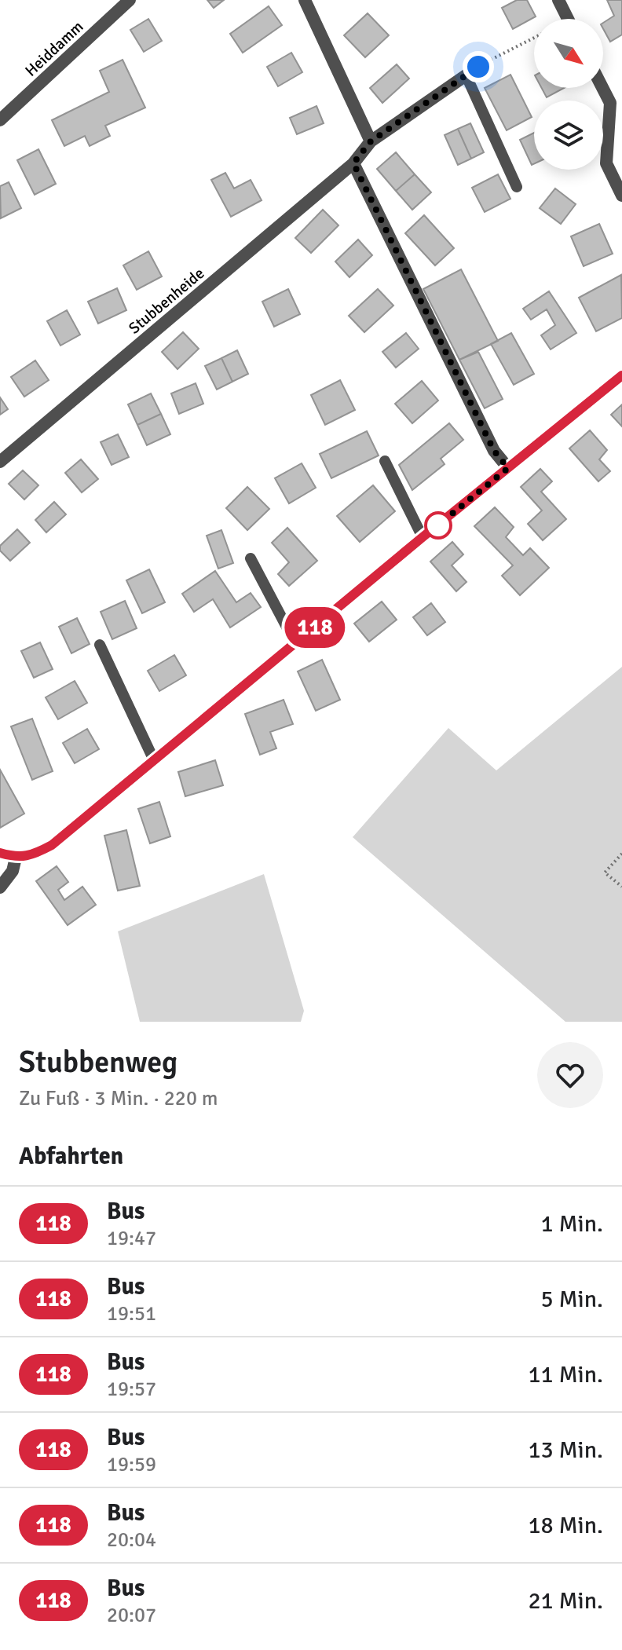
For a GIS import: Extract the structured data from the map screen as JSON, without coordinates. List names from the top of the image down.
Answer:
{
  "streets": {
    "street": ["Heiddamm", "Stubbenheide"]
  },
  "lines": ["bus line 118"],
  "north": "bottom right",
  "page": {
    "on_map": "118",
    "heading": [
      ["Stubbenweg", "Zu Fuß · 3 Min. · 220 m"],
      "Abfahrten"
    ],
    "list": [
      {
        "mark": "118",
        "name": "Bus",
        "note": "19:47",
        "value": "1 Min."
      },
      {
        "mark": "118",
        "name": "Bus",
        "note": "19:51",
        "value": "5 Min."
      },
      {
        "mark": "118",
        "name": "Bus",
        "note": "19:57",
        "value": "11 Min."
      },
      {
        "mark": "118",
        "name": "Bus",
        "note": "19:59",
        "value": "13 Min."
      },
      {
        "mark": "118",
        "name": "Bus",
        "note": "20:04",
        "value": "18 Min."
      },
      {
        "mark": "118",
        "name": "Bus",
        "note": "20:07",
        "value": "21 Min."
      }
    ]
  }
}
